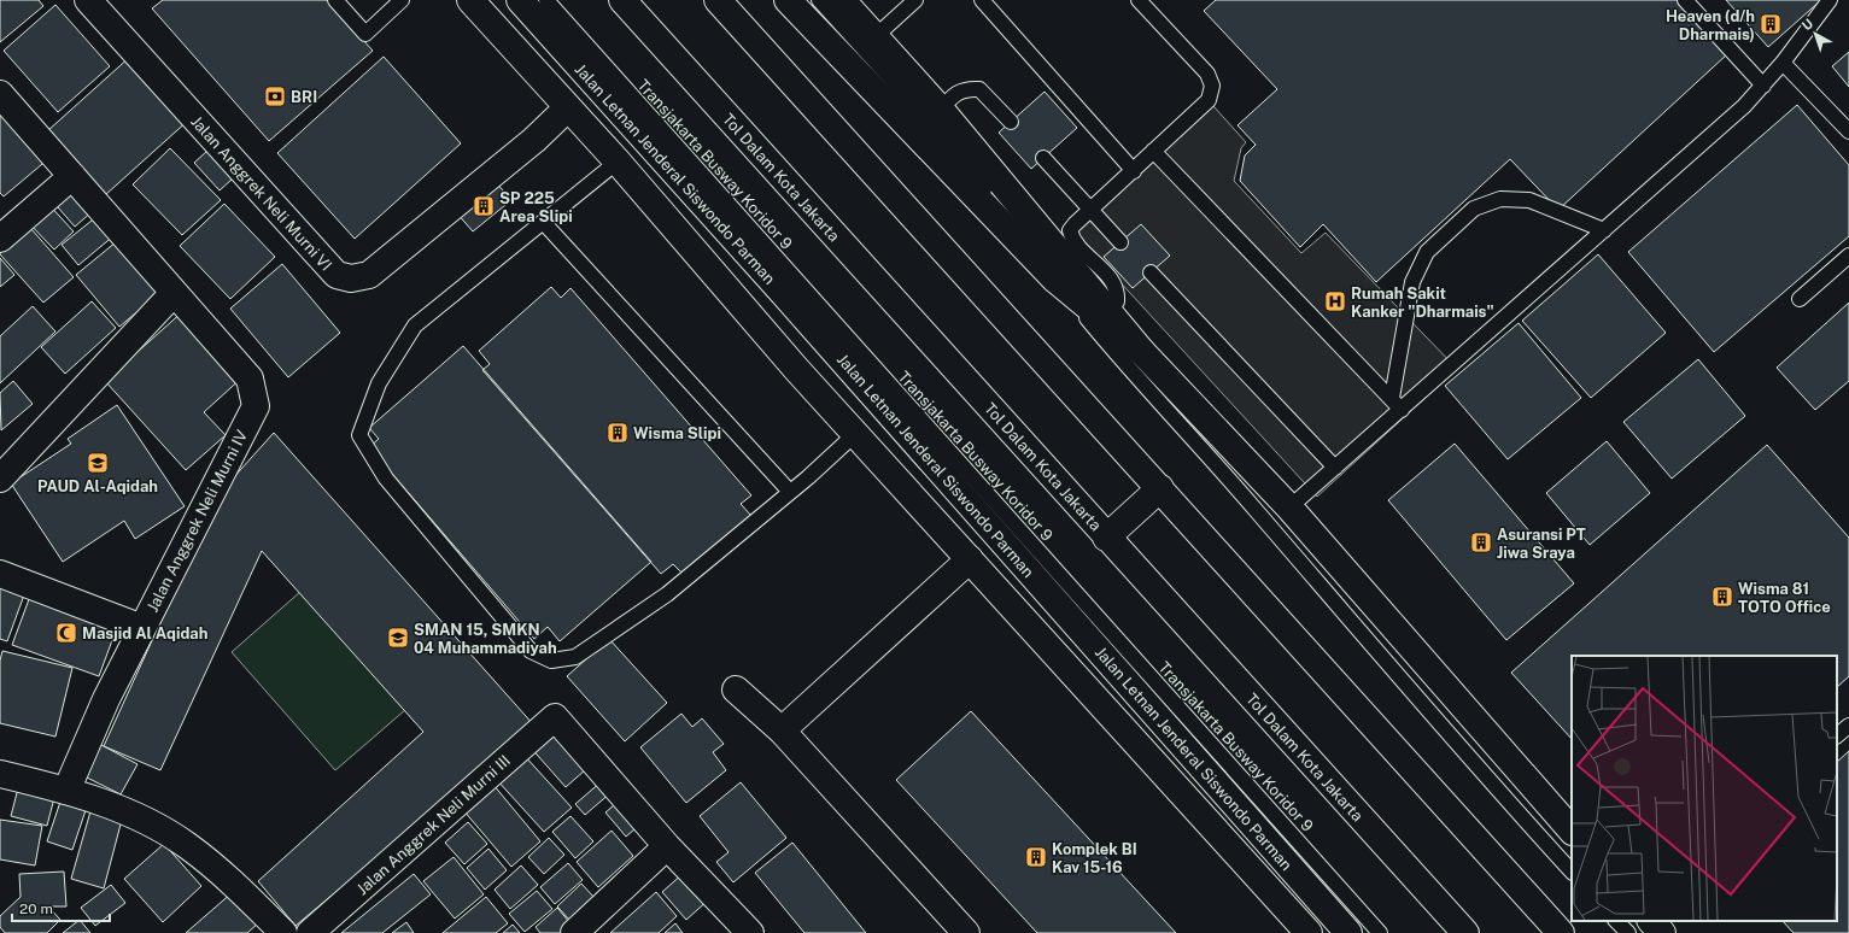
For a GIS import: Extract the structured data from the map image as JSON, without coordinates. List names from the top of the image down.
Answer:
{
  "streets": {
    "main road": [
      "Jalan Letnan Jenderal Siswondo Parman",
      "Tol Dalam Kota Jakarta",
      "Jalan Anggrek Neli Murni VI",
      "Jalan Anggrek Neli Murni IV",
      "Jalan Anggrek Neli Murni III"
    ],
    "lane": ["Transjakarta Busway Koridor 9"]
  },
  "places": {
    "building": [
      "Heaven (d/h Dharmais)",
      "SP 225 Area Slipi",
      "Wisma Slipi",
      "Asuransi PT Jiwa Sraya",
      "Wisma 81 TOTO Office",
      "Komplek BI Kav 15-16"
    ],
    "bank": ["BRI"],
    "hospital": ["Rumah Sakit Kanker \"Dharmais\""],
    "school or university": ["PAUD Al-Aqidah", "SMAN 15, SMKN 04 Muhammadiyah"],
    "mosque": ["Masjid Al Aqidah"]
  },
  "scale_bar": "20 m",
  "north": "top left"
}
